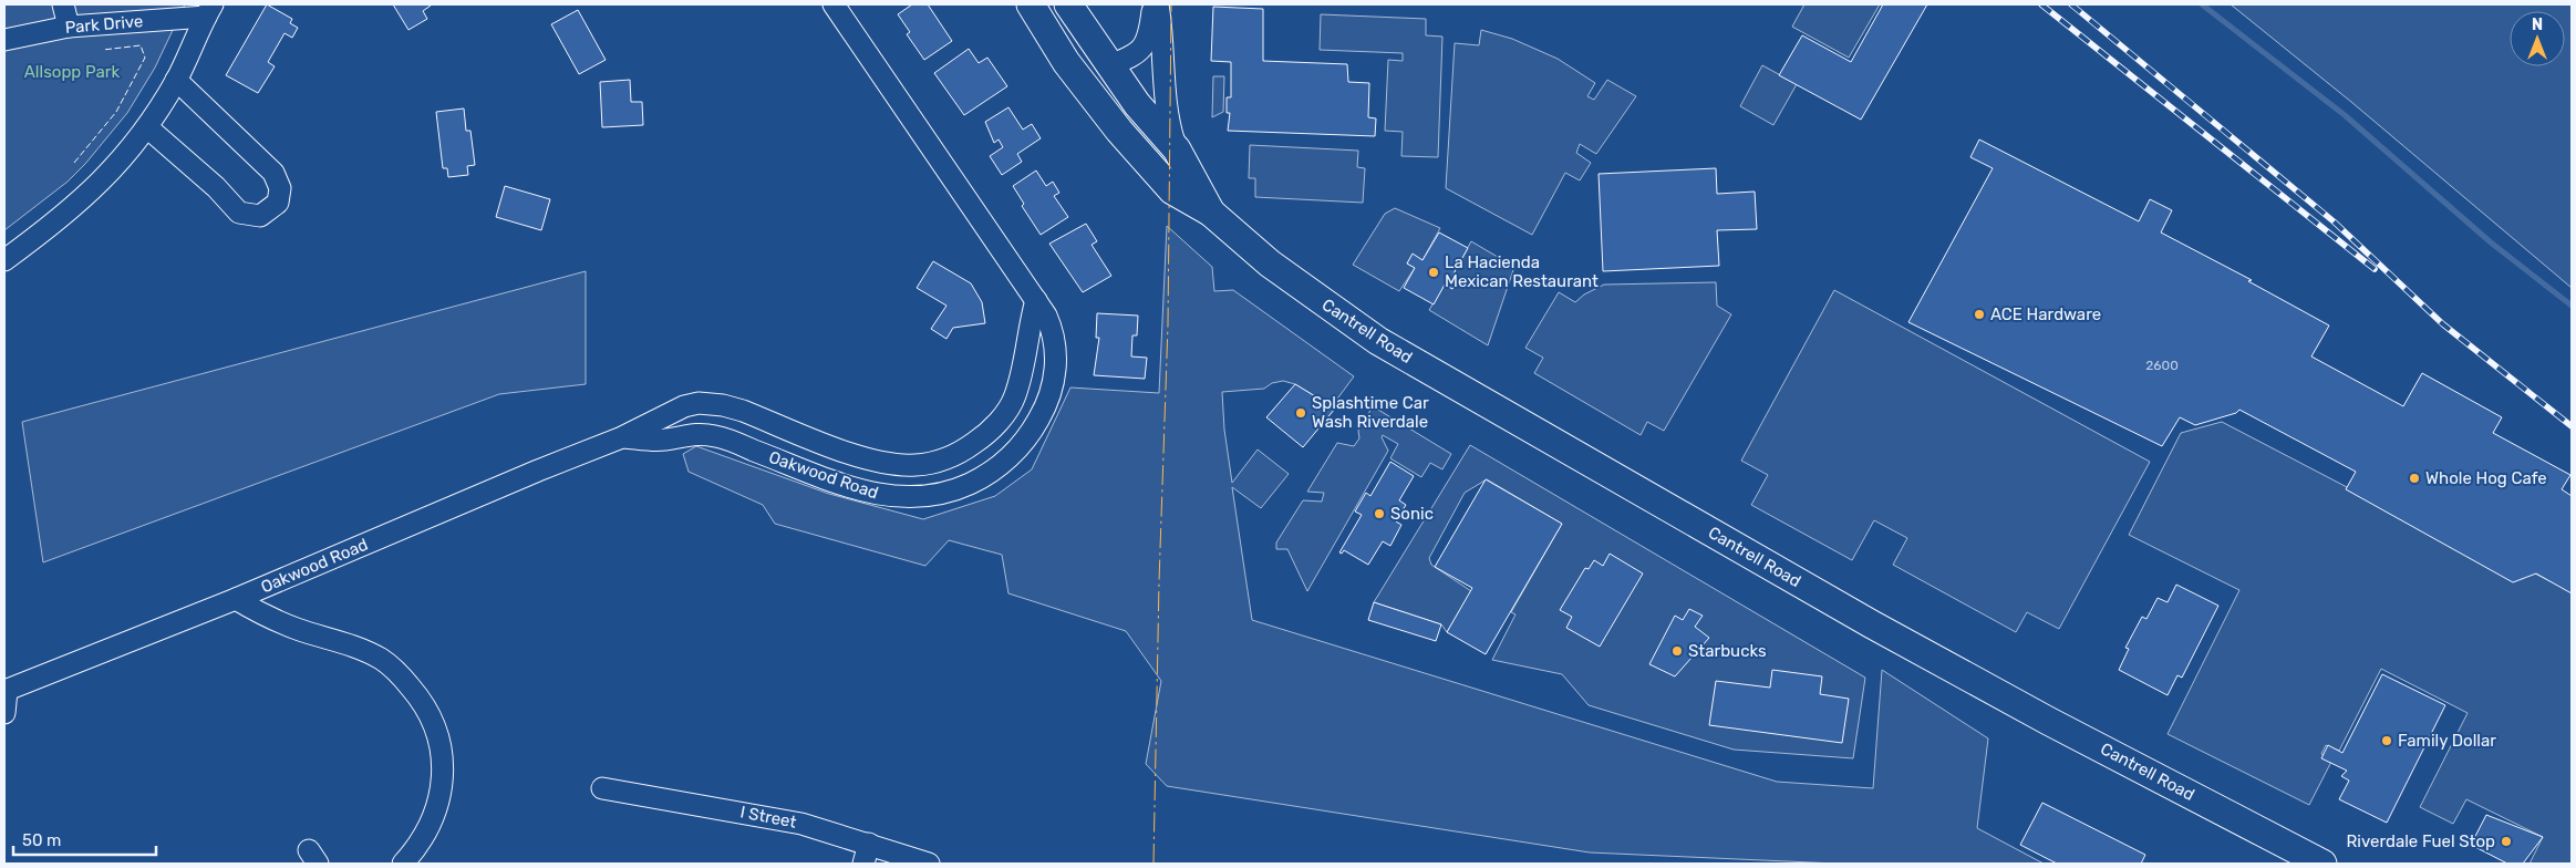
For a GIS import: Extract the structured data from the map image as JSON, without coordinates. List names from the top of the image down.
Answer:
{
  "streets": {
    "main road": ["Cantrell Road"],
    "street": ["Park Drive", "Oakwood Road", "I Street"]
  },
  "parks": ["Allsopp Park"],
  "places": [
    "La Hacienda Mexican Restaurant",
    "ACE Hardware",
    "Splashtime Car Wash Riverdale",
    "Whole Hog Cafe",
    "Sonic",
    "Starbucks",
    "Family Dollar",
    "Riverdale Fuel Stop"
  ],
  "house_numbers": ["2600"],
  "scale_bar": "50 m",
  "north": "top"
}
